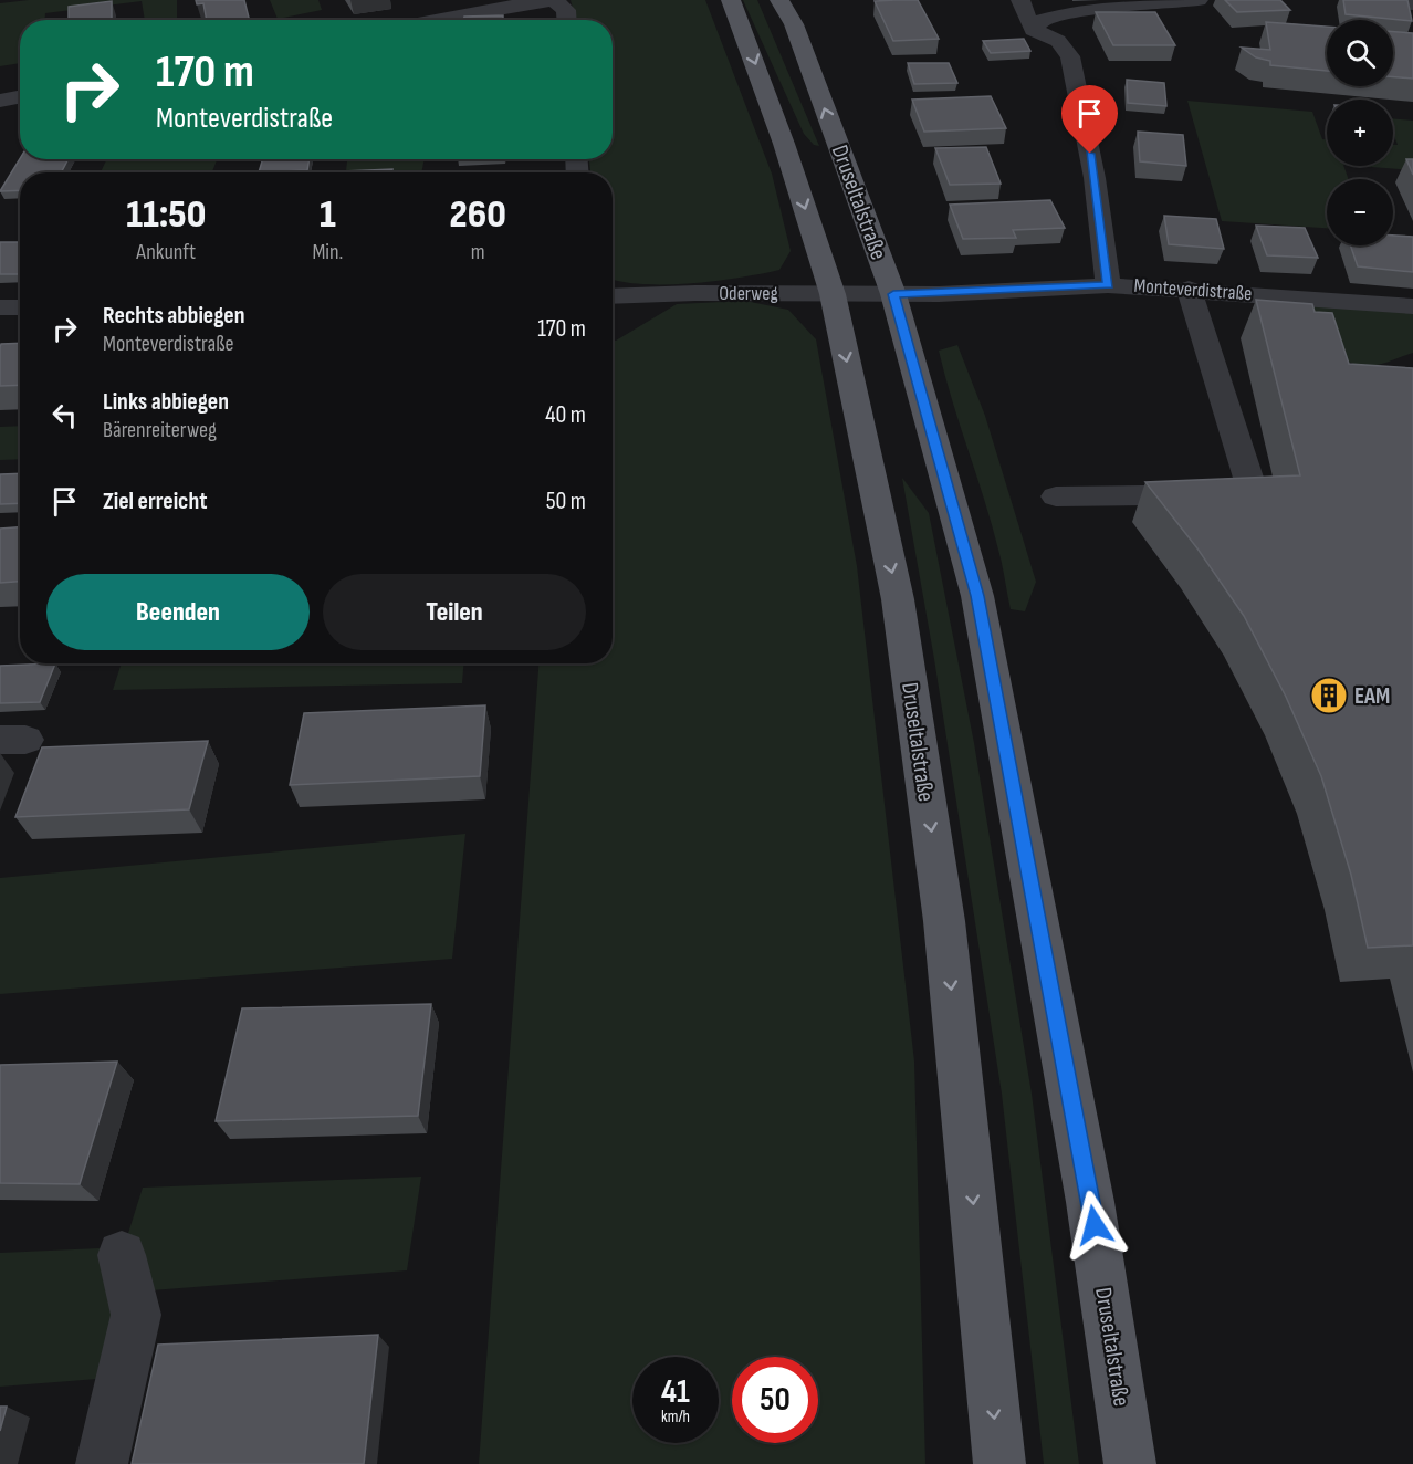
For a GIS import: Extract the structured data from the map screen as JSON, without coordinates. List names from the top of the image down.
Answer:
{
  "streets": {
    "main road": ["Druseltalstraße"],
    "street": ["Monteverdistraße", "Oderweg"]
  },
  "crossings": [
    ["Druseltalstraße", "Monteverdistraße"],
    ["Druseltalstraße", "Oderweg"],
    ["Monteverdistraße", "Oderweg"]
  ],
  "places": {
    "building": ["EAM"]
  },
  "page": {
    "map_buttons": ["+", "−"],
    "turn": ["170 m", "Monteverdistraße"],
    "eta": [
      "11:50",
      "Ankunft",
      "1",
      "Min.",
      "260",
      "m"
    ],
    "list": [
      {
        "name": "Rechts abbiegen",
        "note": "Monteverdistraße",
        "value": "170 m"
      },
      {
        "name": "Links abbiegen",
        "note": "Bärenreiterweg",
        "value": "40 m"
      },
      {
        "name": "Ziel erreicht",
        "value": "50 m"
      }
    ],
    "buttons": ["Beenden", "Teilen"],
    "speed": "41 km/h",
    "limit": "50"
  }
}
